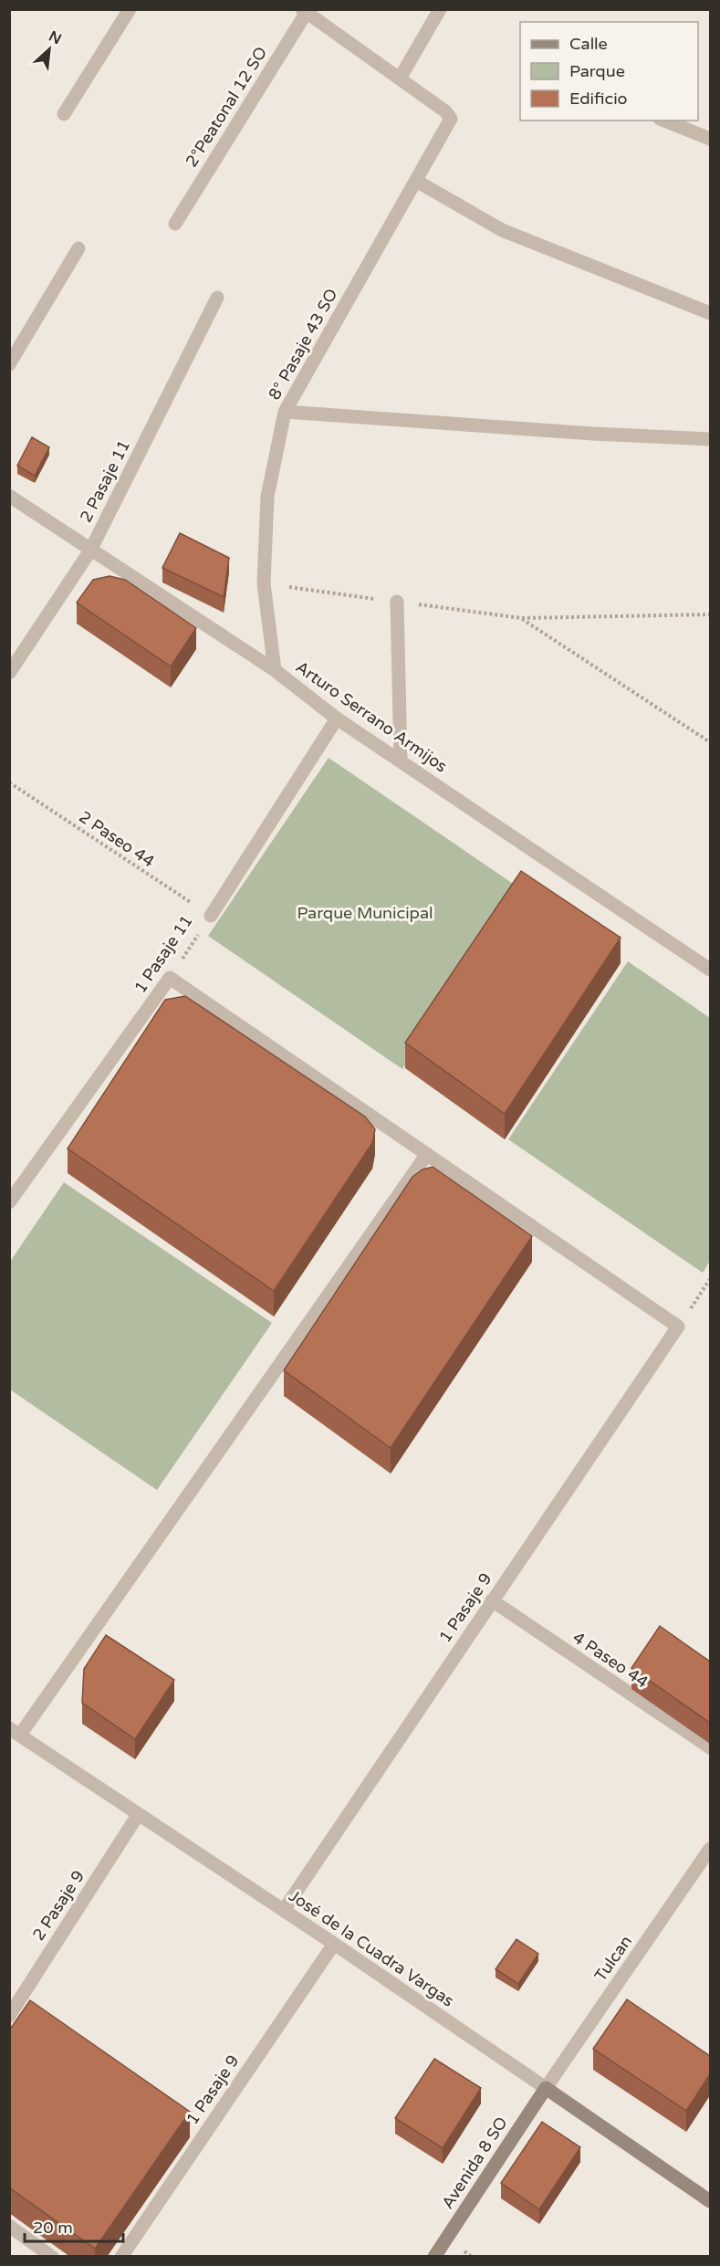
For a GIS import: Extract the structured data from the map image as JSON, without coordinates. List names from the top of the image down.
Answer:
{
  "streets": {
    "street": [
      "2°Peatonal 12 SO",
      "8° Pasaje 43 SO",
      "2 Pasaje 11",
      "Arturo Serrano Armijos",
      "1 Pasaje 11",
      "1 Pasaje 9",
      "4 Paseo 44",
      "2 Pasaje 9",
      "José de la Cuadra Vargas",
      "Tulcan",
      "Avenida 8 SO"
    ],
    "path": ["2 Paseo 44"]
  },
  "crossings": [
    ["2°Peatonal 12 SO", "8° Pasaje 43 SO"],
    ["8° Pasaje 43 SO", "Arturo Serrano Armijos"],
    ["2 Pasaje 11", "Arturo Serrano Armijos"],
    ["Arturo Serrano Armijos", "1 Pasaje 11"],
    ["2 Paseo 44", "1 Pasaje 11"],
    ["1 Pasaje 9", "4 Paseo 44"],
    ["1 Pasaje 9", "José de la Cuadra Vargas"],
    ["2 Pasaje 9", "José de la Cuadra Vargas"],
    ["José de la Cuadra Vargas", "Tulcan"],
    ["José de la Cuadra Vargas", "Avenida 8 SO"],
    ["Tulcan", "Avenida 8 SO"]
  ],
  "parks": ["Parque Municipal"],
  "legend": ["Calle", "Parque", "Edificio"],
  "scale_bar": "20 m",
  "north": "top right"
}
